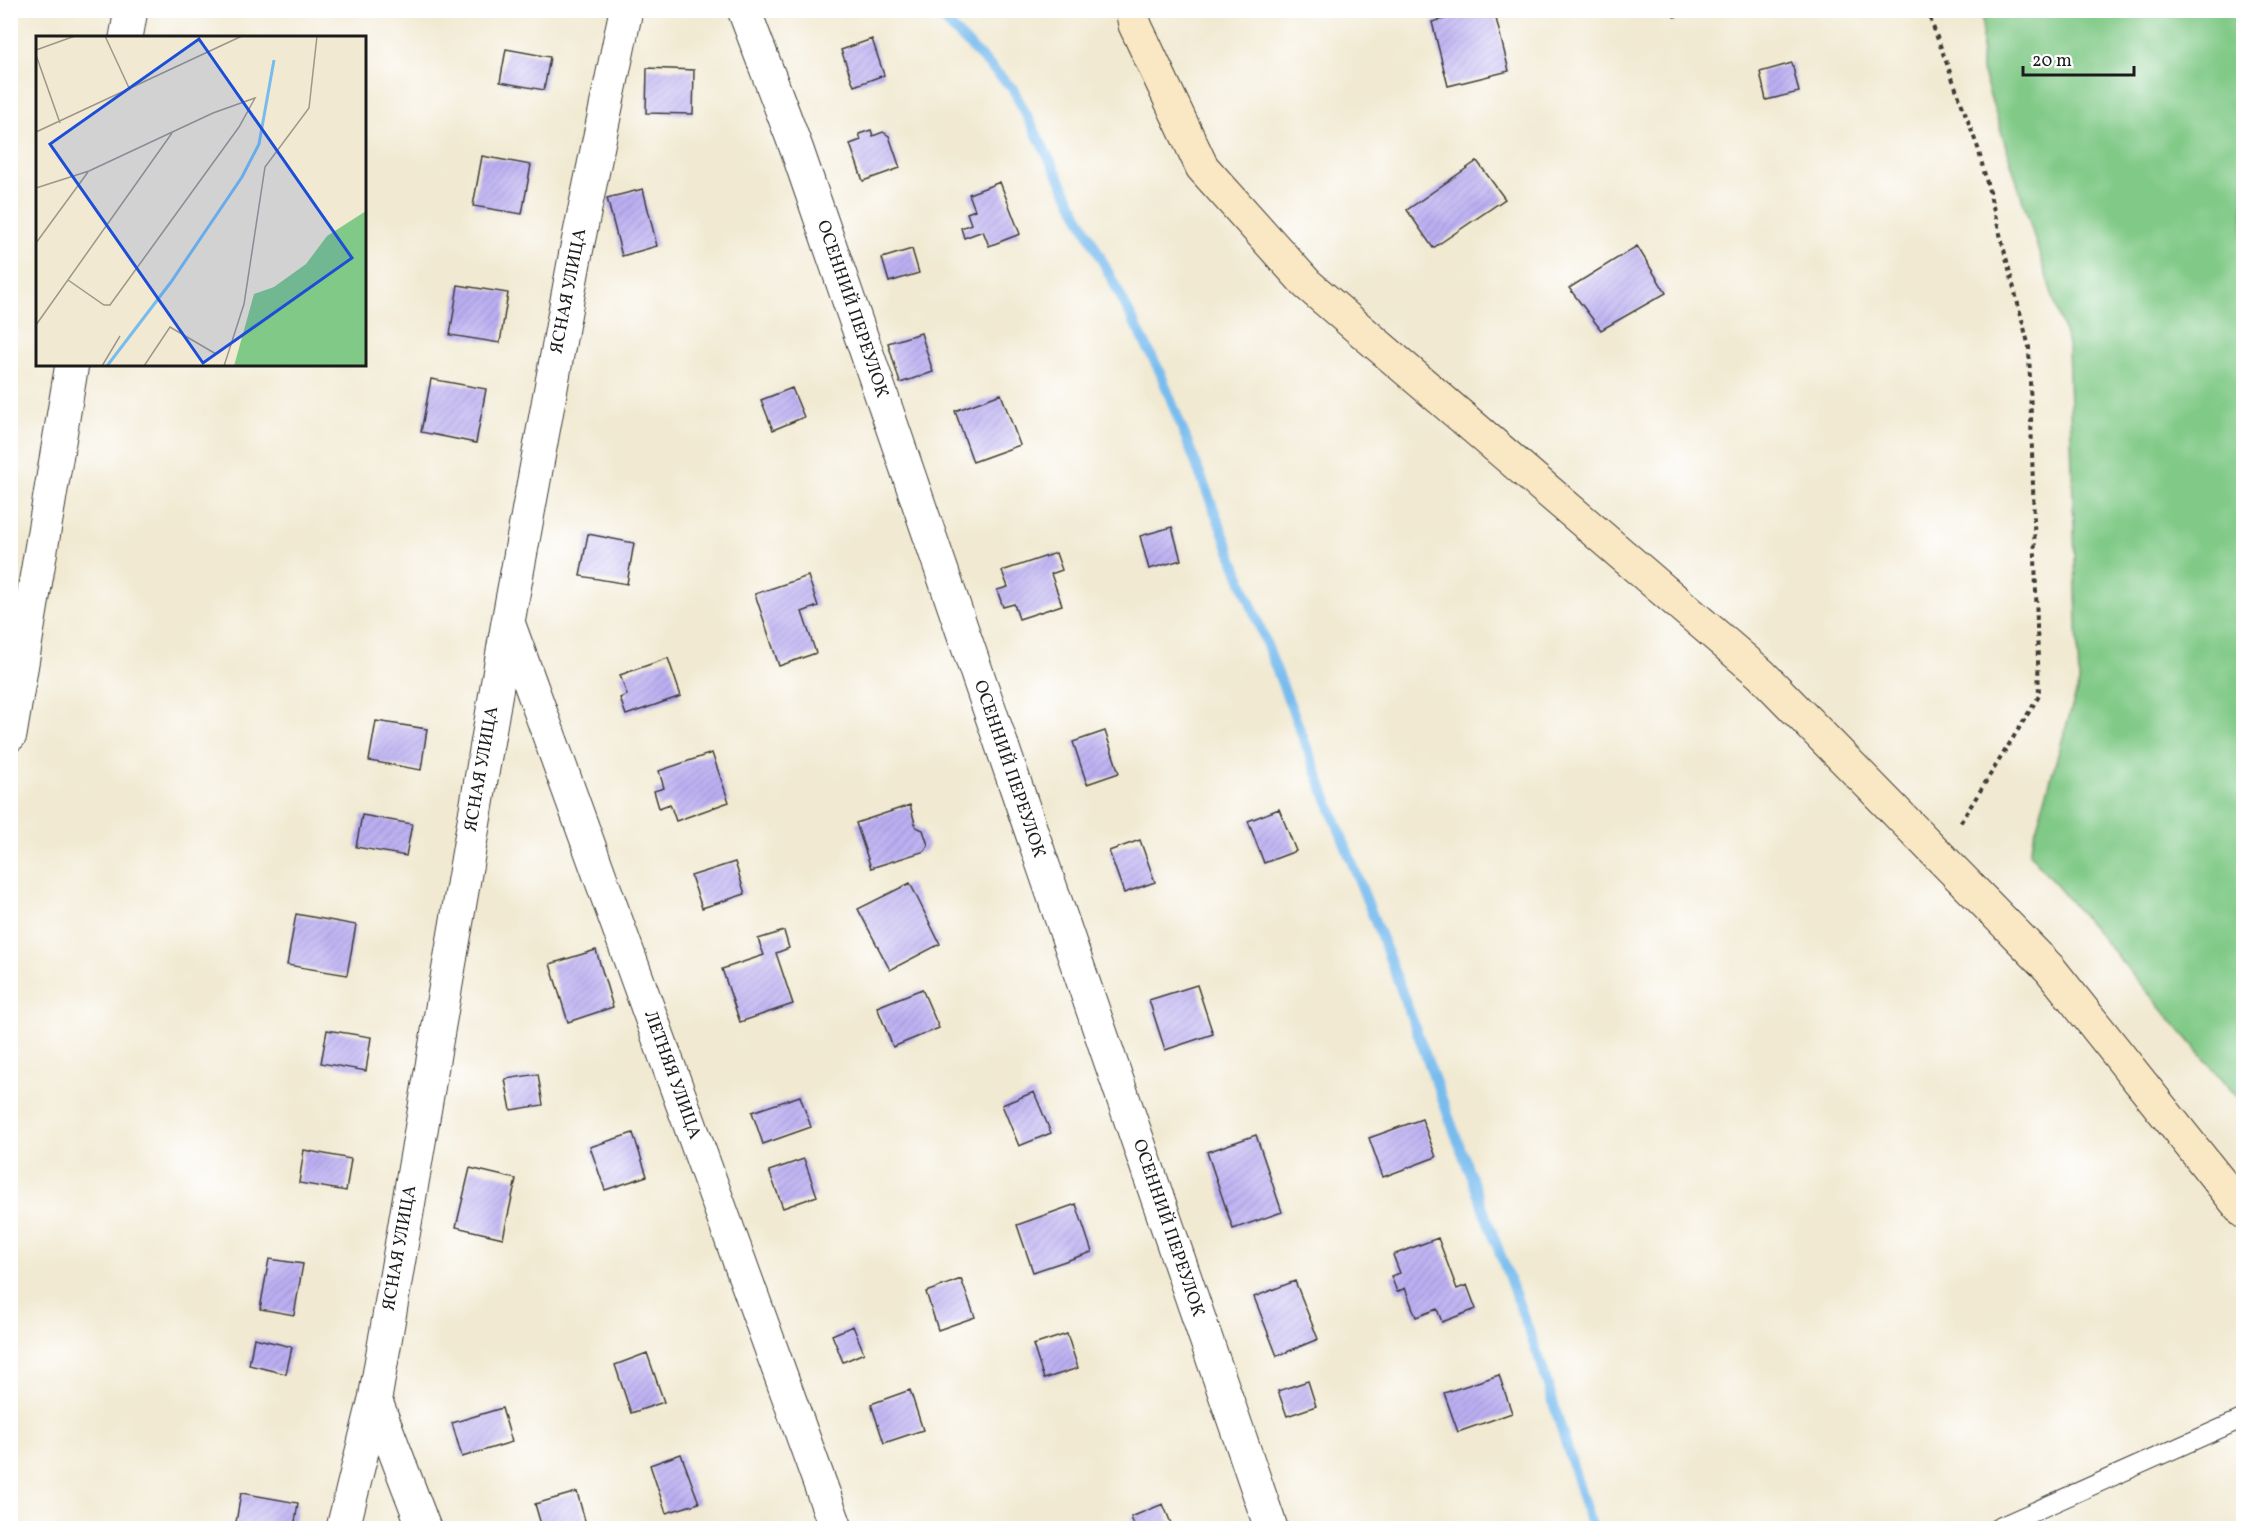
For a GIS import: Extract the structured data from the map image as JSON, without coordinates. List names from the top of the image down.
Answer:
{
  "streets": {
    "street": ["ЯСНАЯ УЛИЦА", "ОСЕННИЙ ПЕРЕУЛОК", "ЛЕТНЯЯ УЛИЦА"]
  },
  "crossings": [
    ["ЯСНАЯ УЛИЦА", "ЛЕТНЯЯ УЛИЦА"]
  ],
  "scale_bar": "20 m"
}
